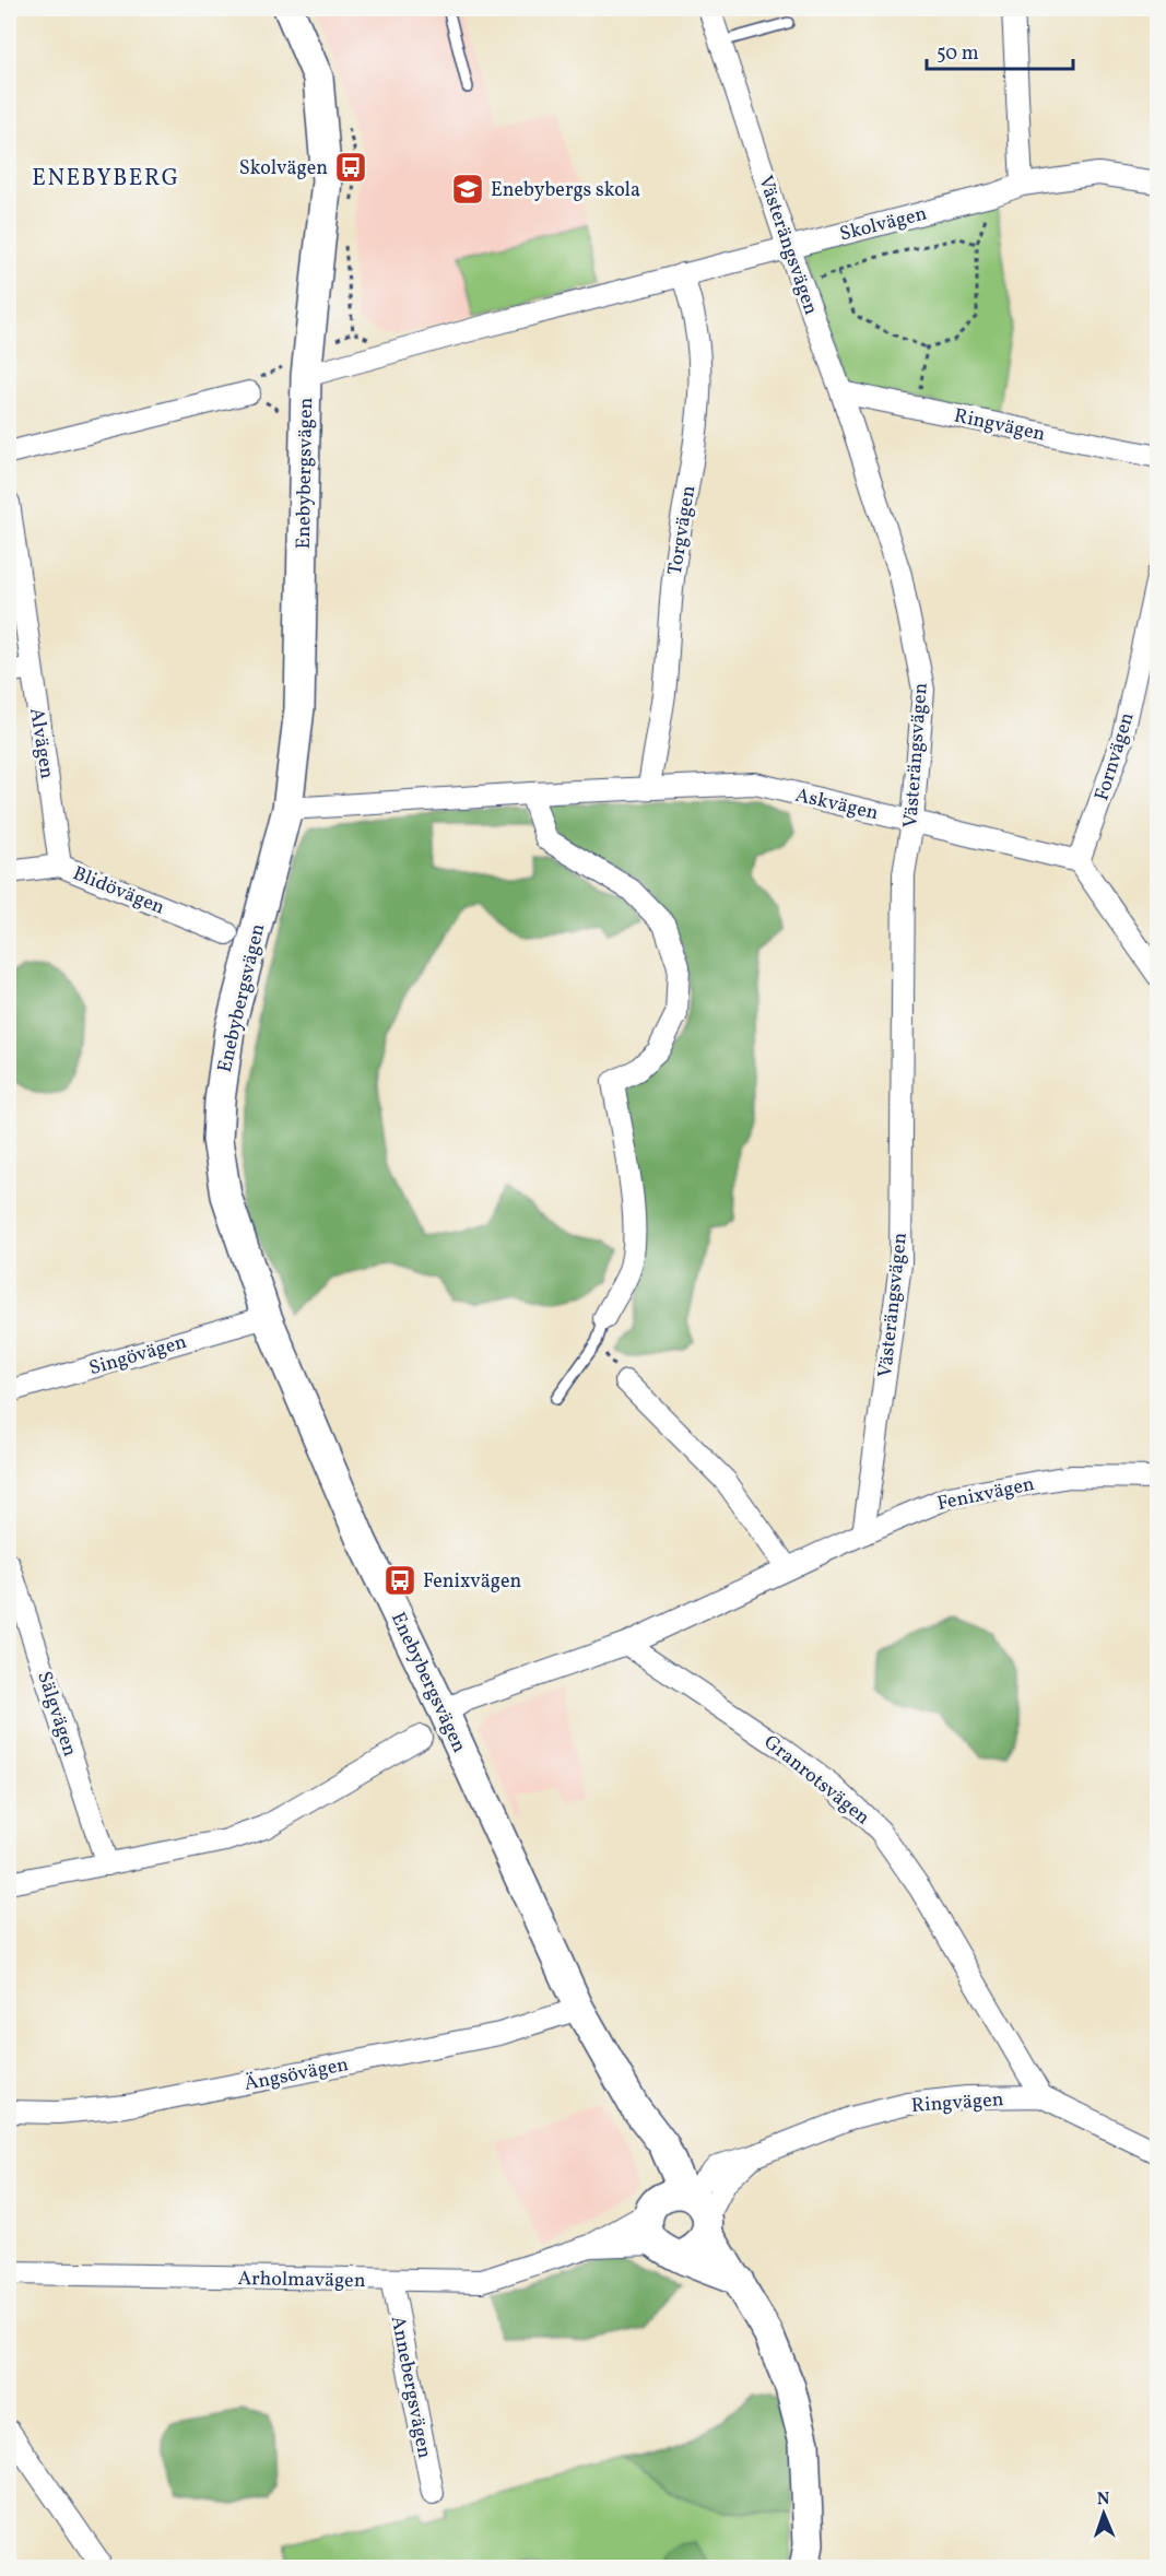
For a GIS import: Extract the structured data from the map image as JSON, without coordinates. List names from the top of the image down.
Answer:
{
  "streets": {
    "main road": ["Enebybergsvägen"],
    "street": [
      "Skolvägen",
      "Västerängsvägen",
      "Ringvägen",
      "Torgvägen",
      "Alvägen",
      "Fornvägen",
      "Askvägen",
      "Blidövägen",
      "Singövägen",
      "Fenixvägen",
      "Sälgvägen",
      "Granrotsvägen",
      "Ängsövägen",
      "Arholmavägen",
      "Annebergsvägen"
    ]
  },
  "crossings": [
    ["Skolvägen", "Västerängsvägen"],
    ["Skolvägen", "Enebybergsvägen"],
    ["Skolvägen", "Torgvägen"],
    ["Västerängsvägen", "Ringvägen"],
    ["Västerängsvägen", "Askvägen"],
    ["Västerängsvägen", "Fenixvägen"],
    ["Ringvägen", "Enebybergsvägen"],
    ["Ringvägen", "Granrotsvägen"],
    ["Ringvägen", "Arholmavägen"],
    ["Enebybergsvägen", "Askvägen"],
    ["Enebybergsvägen", "Singövägen"],
    ["Enebybergsvägen", "Fenixvägen"],
    ["Enebybergsvägen", "Ängsövägen"],
    ["Enebybergsvägen", "Arholmavägen"],
    ["Torgvägen", "Askvägen"],
    ["Alvägen", "Blidövägen"],
    ["Fornvägen", "Askvägen"],
    ["Fenixvägen", "Granrotsvägen"],
    ["Arholmavägen", "Annebergsvägen"]
  ],
  "districts": ["ENEBYBERG"],
  "places": {
    "bus stop": ["Skolvägen", "Fenixvägen"],
    "school or university": ["Enebybergs skola"]
  },
  "scale_bar": "50 m",
  "north": "top"
}
